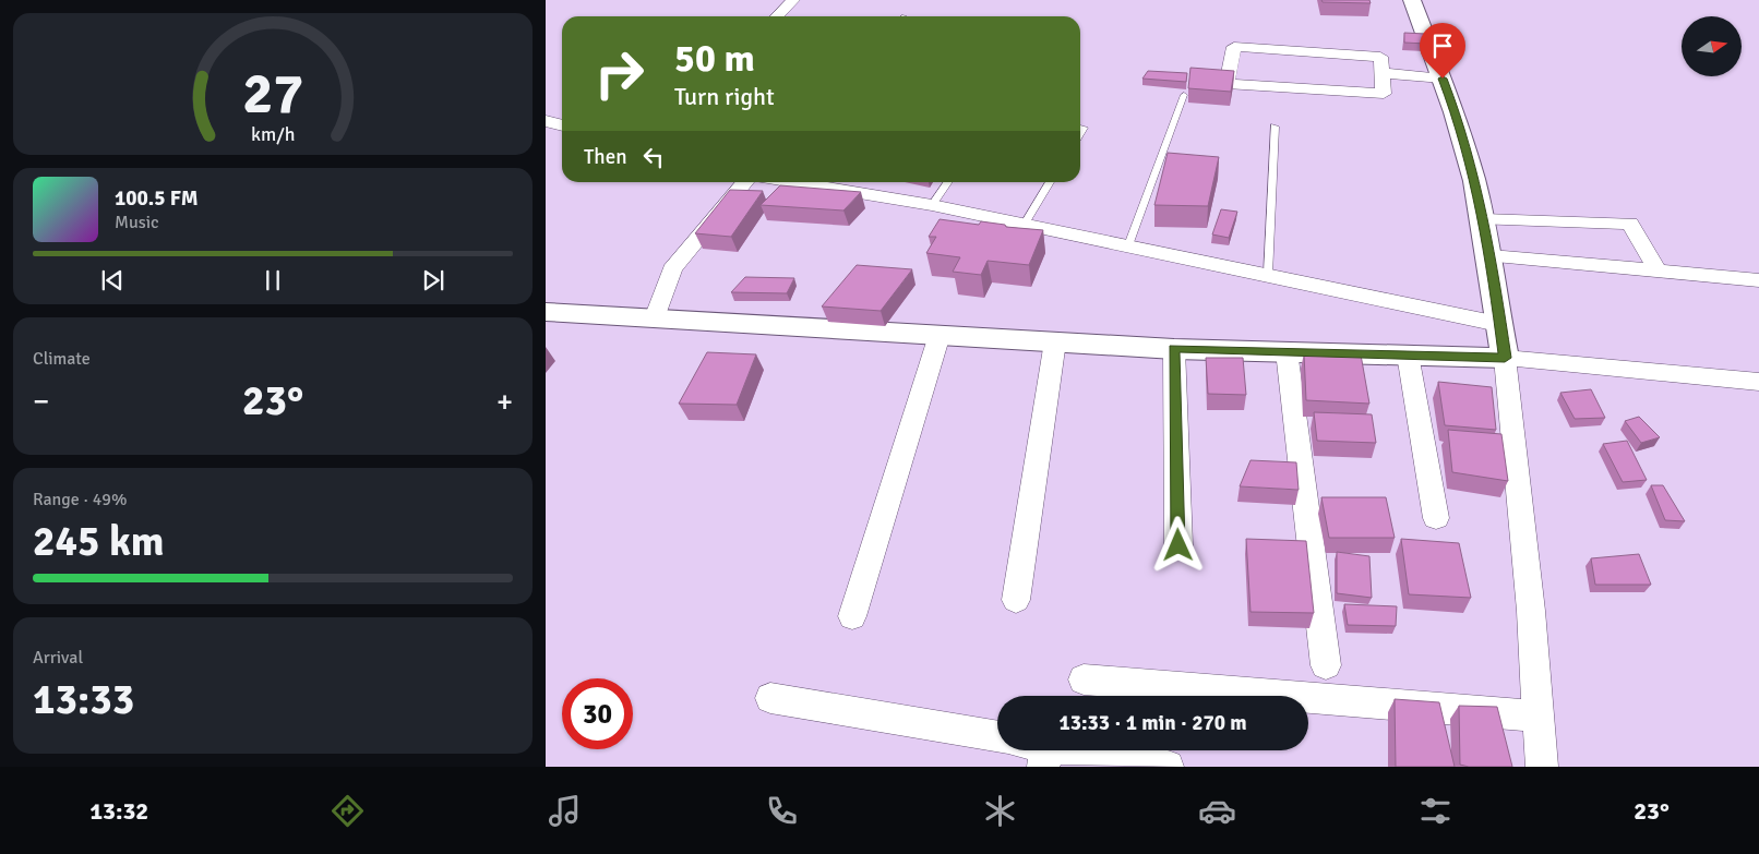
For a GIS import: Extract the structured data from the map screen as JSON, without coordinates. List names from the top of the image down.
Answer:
{
  "north": "right",
  "page": {
    "turn": ["50 m", "Turn right"],
    "then": "Then",
    "song": ["100.5 FM", "Music"],
    "tile": [
      "Climate",
      ["Range · 49%", "245 km"],
      ["Arrival", "13:33"]
    ],
    "heat": ["−", "23°", "+"],
    "limit": "30",
    "trip": "13:33 · 1 min · 270 m",
    "tabs": ["13:32", "23°"],
    "gauge": ["27", "km/h"]
  }
}
